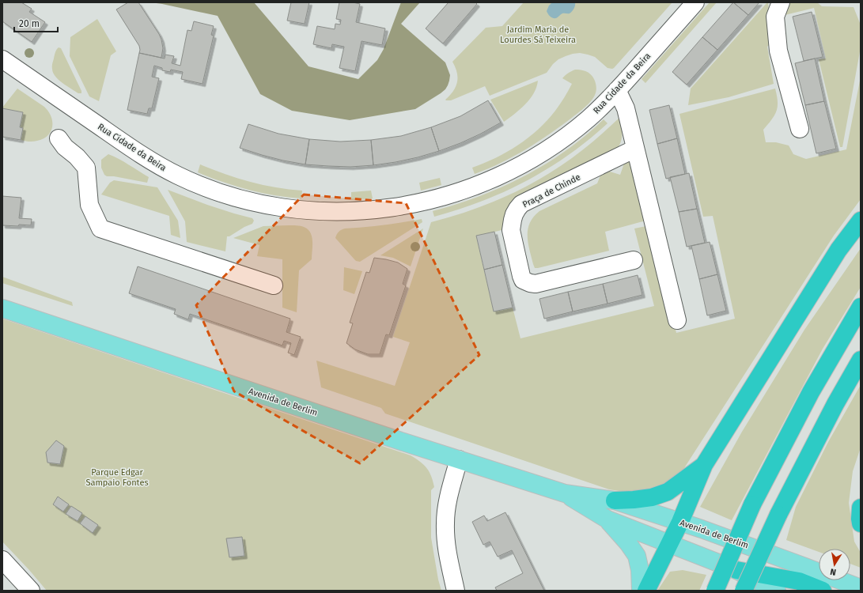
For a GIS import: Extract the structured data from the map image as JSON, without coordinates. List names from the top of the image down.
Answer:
{
  "streets": {
    "main road": ["Avenida de Berlim"],
    "street": ["Rua Cidade da Beira", "Praça de Chinde"]
  },
  "parks": ["Jardim Maria de Lourdes Sá Teixeira", "Parque Edgar Sampaio Fontes"],
  "scale_bar": "20 m",
  "north": "bottom"
}
